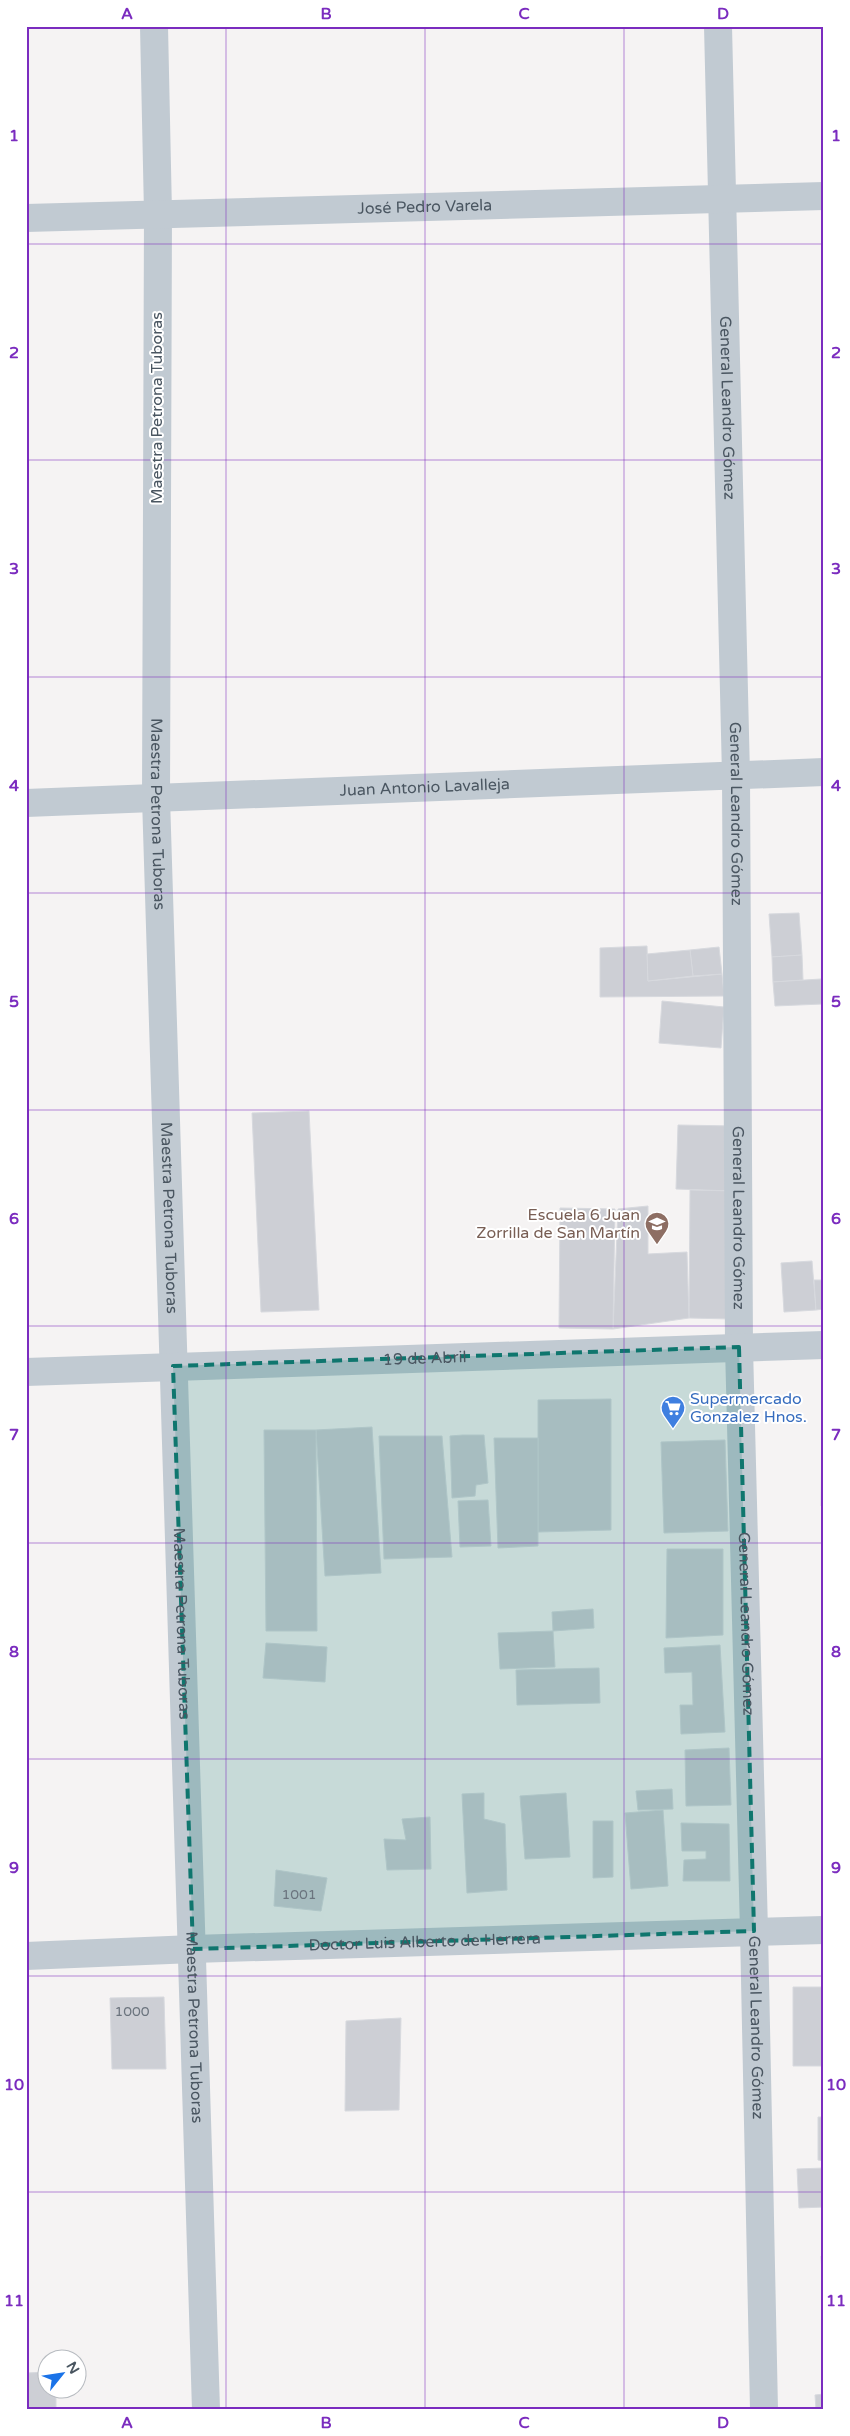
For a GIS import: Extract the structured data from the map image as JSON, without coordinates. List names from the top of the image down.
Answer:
{
  "streets": {
    "street": [
      "José Pedro Varela",
      "Maestra Petrona Tuboras",
      "General Leandro Gómez",
      "Juan Antonio Lavalleja",
      "19 de Abril",
      "Doctor Luis Alberto de Herrera"
    ]
  },
  "crossings": [
    ["José Pedro Varela", "Maestra Petrona Tuboras"],
    ["José Pedro Varela", "General Leandro Gómez"],
    ["Maestra Petrona Tuboras", "Juan Antonio Lavalleja"],
    ["Maestra Petrona Tuboras", "19 de Abril"],
    ["Maestra Petrona Tuboras", "Doctor Luis Alberto de Herrera"],
    ["General Leandro Gómez", "Juan Antonio Lavalleja"],
    ["General Leandro Gómez", "19 de Abril"],
    ["General Leandro Gómez", "Doctor Luis Alberto de Herrera"]
  ],
  "places": {
    "school or university": ["Escuela 6 Juan Zorrilla de San Martín"],
    "supermarket": ["Supermercado Gonzalez Hnos."]
  },
  "house_numbers": ["1001", "1000"],
  "north": "top right",
  "grid": {
    "columns": [
      "A",
      "B",
      "C",
      "D"
    ],
    "rows": [
      "1",
      "2",
      "3",
      "4",
      "5",
      "6",
      "7",
      "8",
      "9",
      "10",
      "11"
    ]
  }
}
